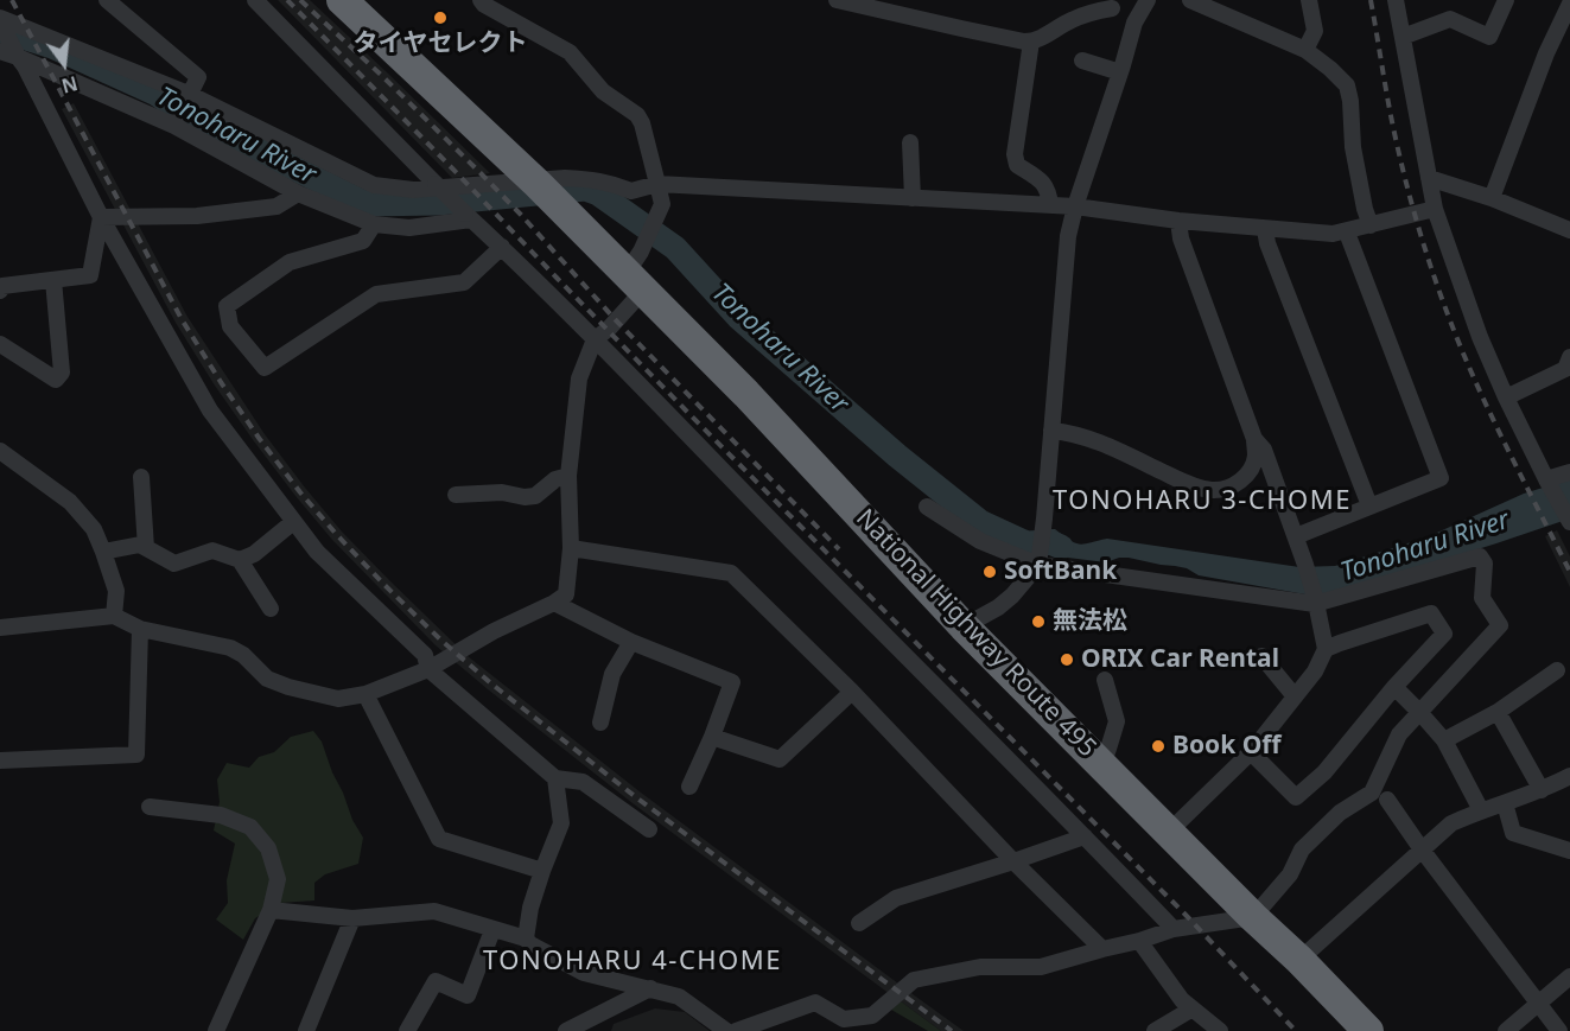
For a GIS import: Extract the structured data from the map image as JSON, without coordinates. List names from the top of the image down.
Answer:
{
  "streets": {
    "highway": ["National Highway Route 495"]
  },
  "districts": ["TONOHARU 3-CHOME", "TONOHARU 4-CHOME"],
  "water": ["Tonoharu River"],
  "places": [
    "タイヤセレクト",
    "SoftBank",
    "無法松",
    "ORIX Car Rental",
    "Book Off"
  ],
  "north": "bottom"
}
